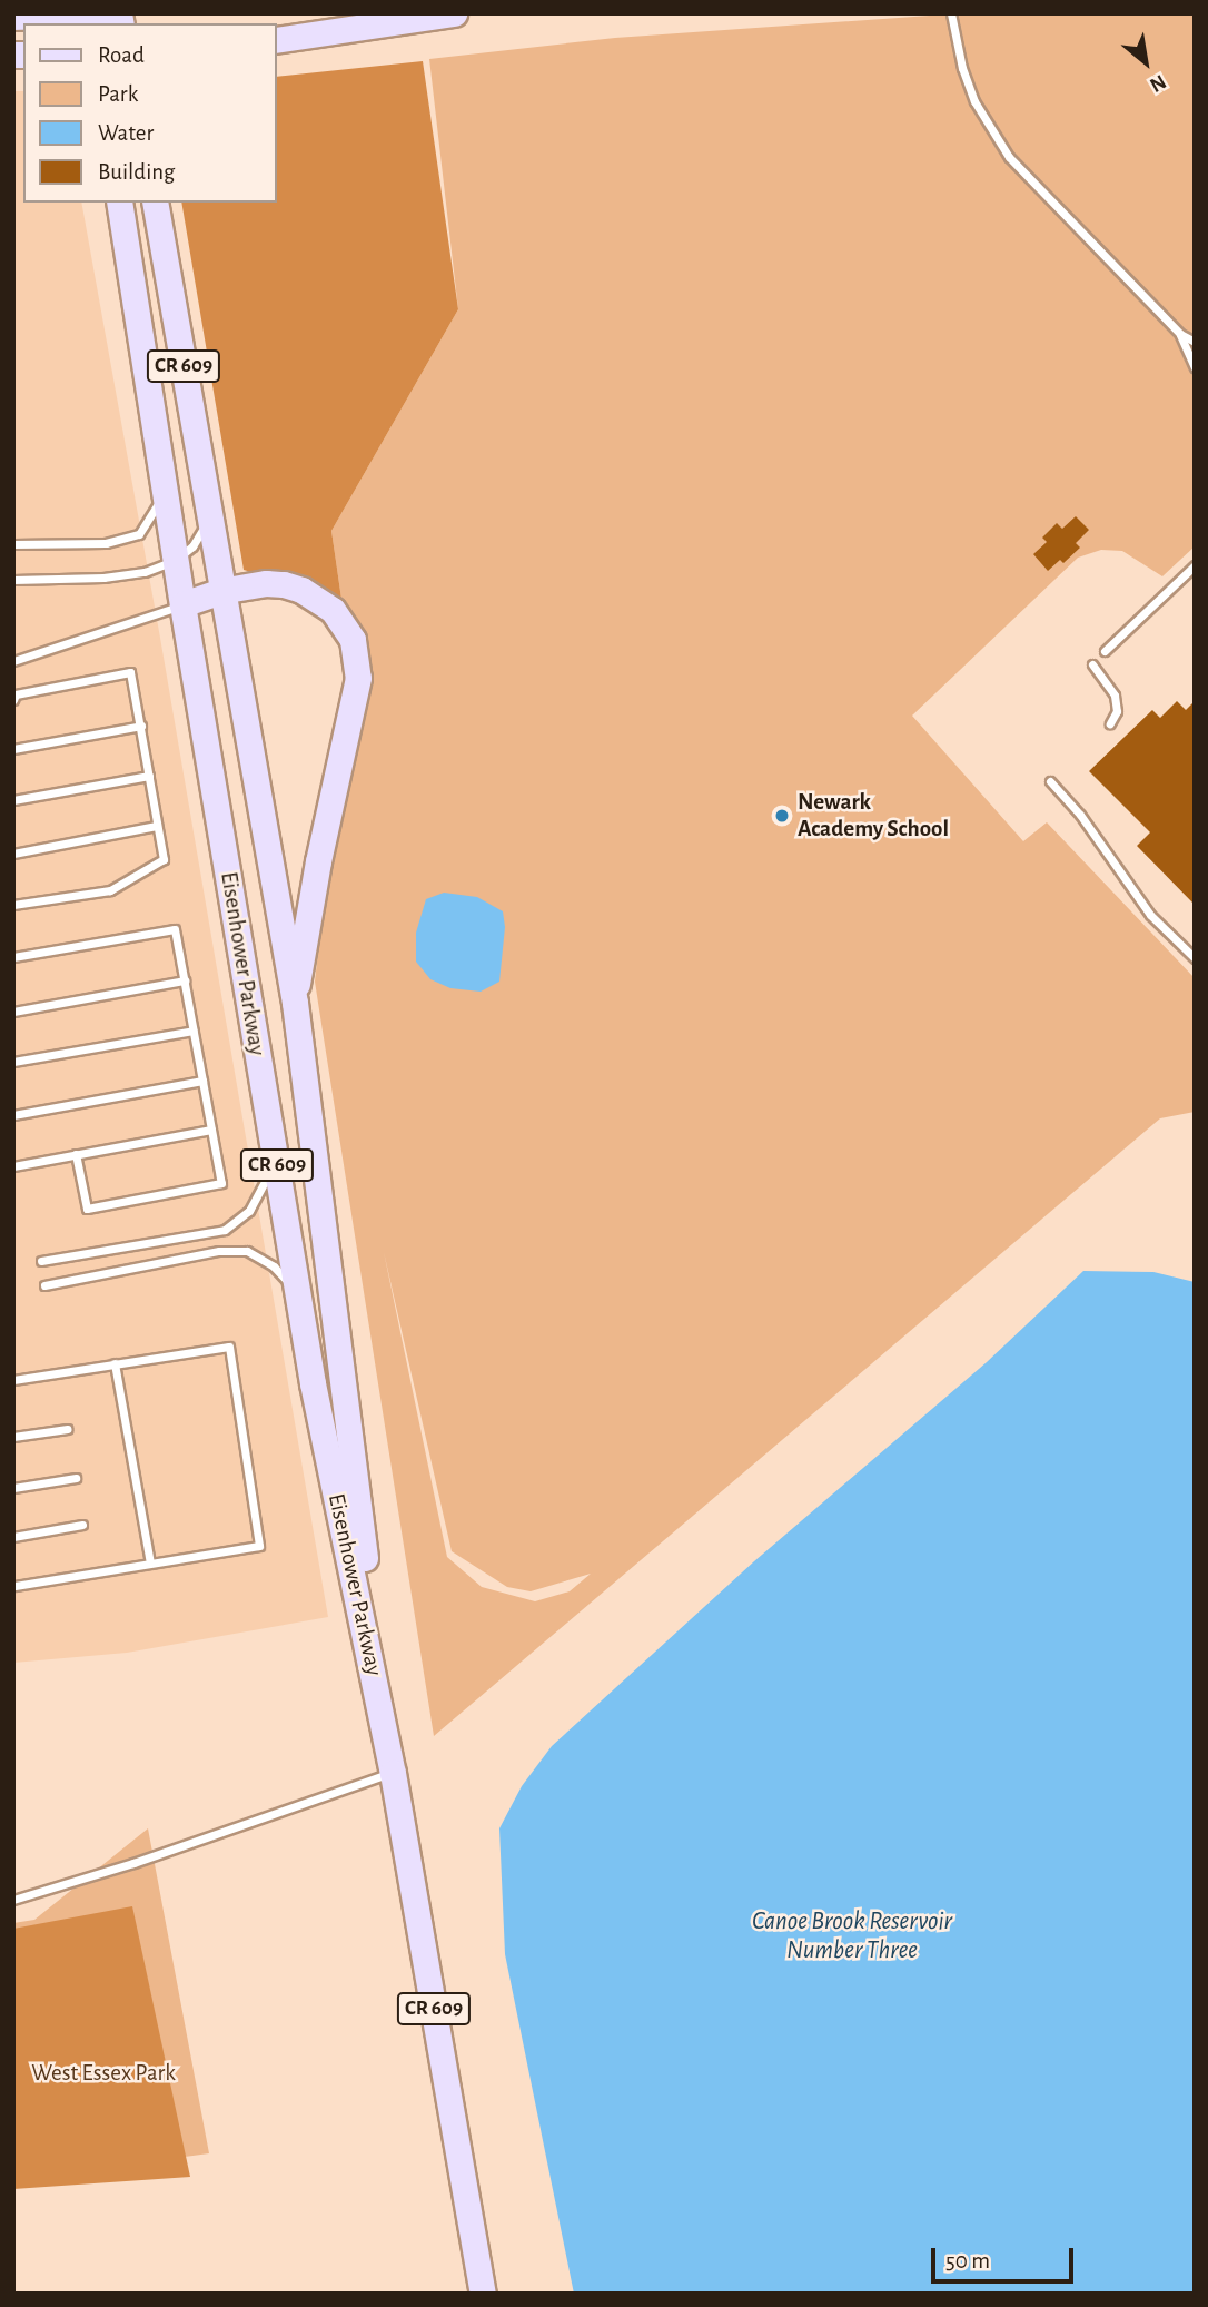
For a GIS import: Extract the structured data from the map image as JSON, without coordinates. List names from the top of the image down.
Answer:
{
  "streets": {
    "main road": ["CR 609", "Eisenhower Parkway"]
  },
  "water": ["Canoe Brook Reservoir Number Three"],
  "parks": ["West Essex Park"],
  "places": ["Newark Academy School"],
  "legend": [
    "Road",
    "Park",
    "Water",
    "Building"
  ],
  "scale_bar": "50 m",
  "north": "bottom right"
}
